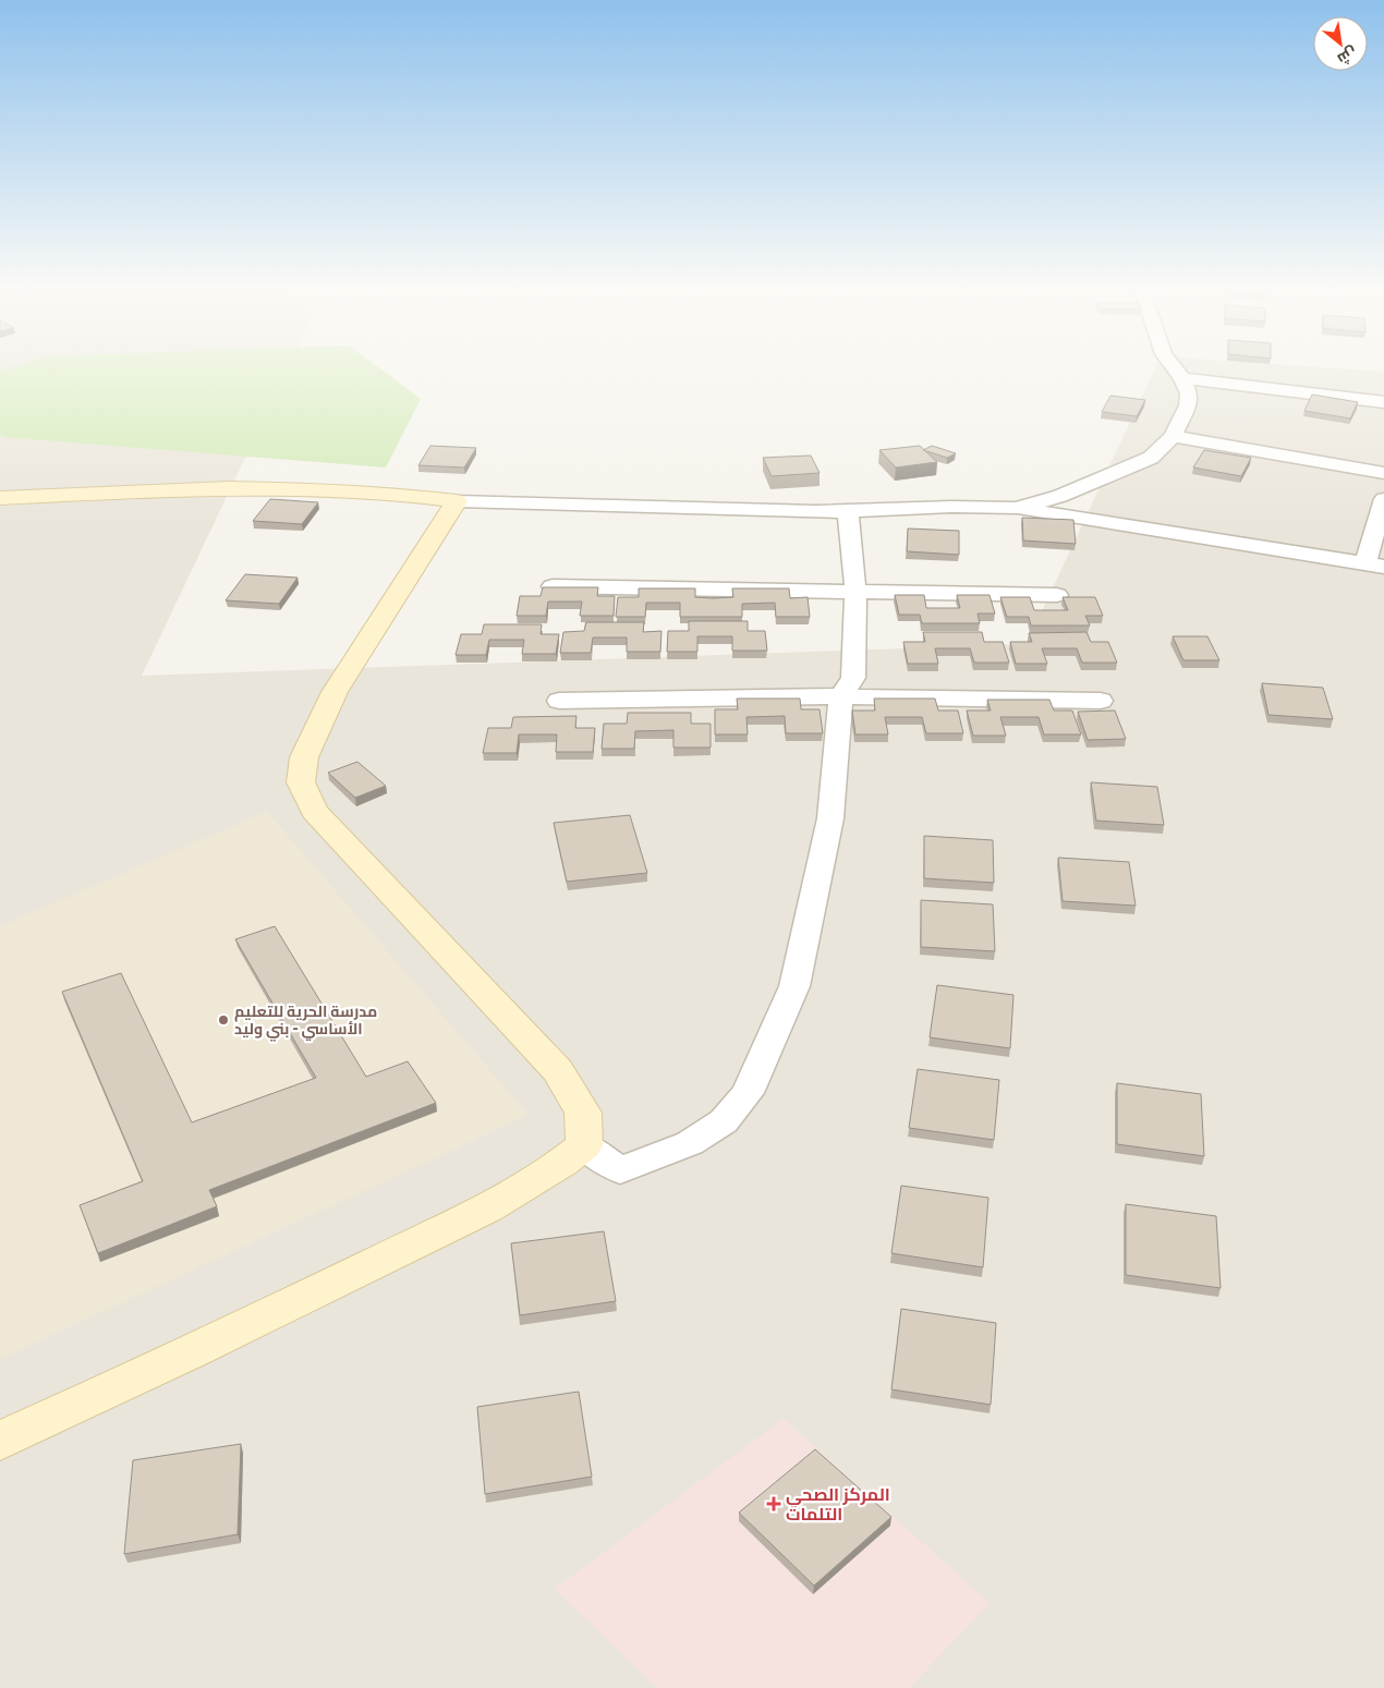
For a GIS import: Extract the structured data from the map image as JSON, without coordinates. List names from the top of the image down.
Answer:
{
  "places": {
    "other": ["مدرسة الحرية للتعليم الأساسي - بني وليد"],
    "health": ["المركز الصحي التلمات"]
  },
  "north": "bottom right"
}
